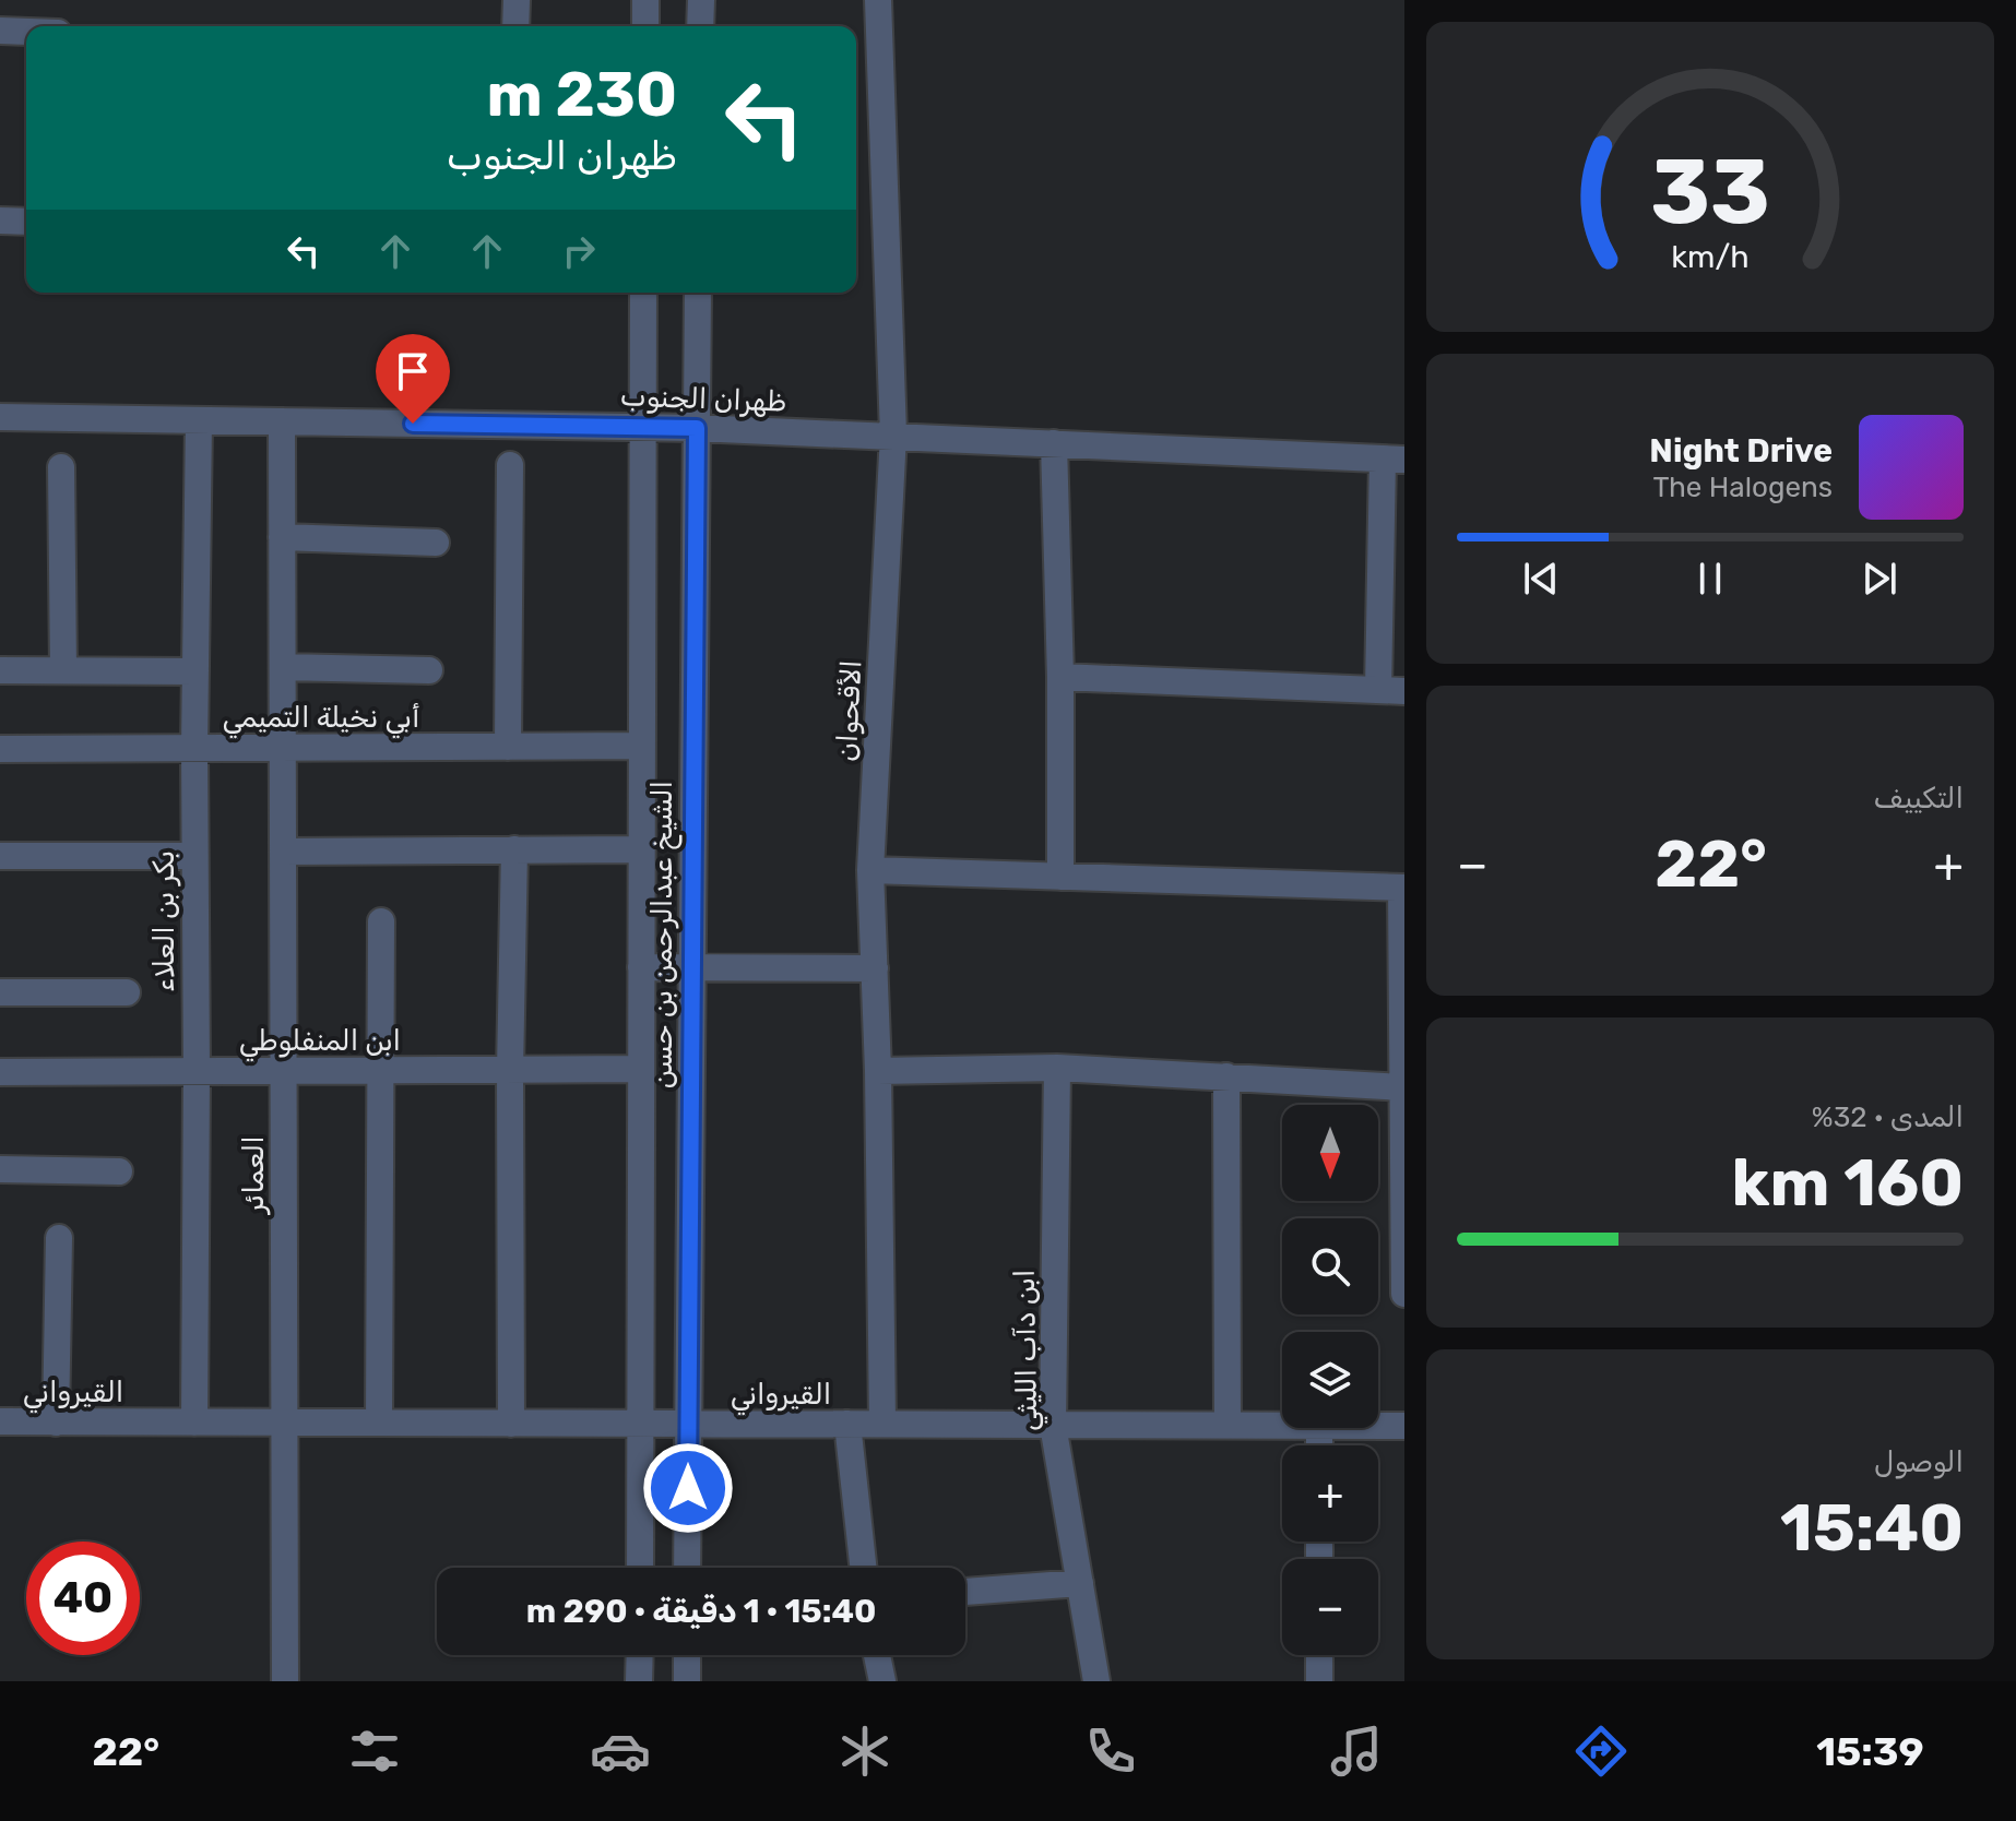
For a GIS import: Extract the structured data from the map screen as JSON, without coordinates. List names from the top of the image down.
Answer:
{
  "streets": {
    "street": [
      "ظهران الجنوب",
      "الأقحوان",
      "أبي نخيلة التميمي",
      "بكر بن العلاء",
      "الشيخ عبدالرحمن بن حسن",
      "ابن المنفلوطي",
      "العمائر",
      "ابن دآب الليثي",
      "القيرواني"
    ]
  },
  "crossings": [
    ["ظهران الجنوب", "الأقحوان"],
    ["ظهران الجنوب", "بكر بن العلاء"],
    ["ظهران الجنوب", "الشيخ عبدالرحمن بن حسن"],
    ["ظهران الجنوب", "العمائر"],
    ["الأقحوان", "القيرواني"],
    ["أبي نخيلة التميمي", "بكر بن العلاء"],
    ["أبي نخيلة التميمي", "الشيخ عبدالرحمن بن حسن"],
    ["أبي نخيلة التميمي", "العمائر"],
    ["بكر بن العلاء", "ابن المنفلوطي"],
    ["بكر بن العلاء", "القيرواني"],
    ["الشيخ عبدالرحمن بن حسن", "ابن المنفلوطي"],
    ["الشيخ عبدالرحمن بن حسن", "القيرواني"],
    ["ابن المنفلوطي", "العمائر"],
    ["العمائر", "القيرواني"],
    ["ابن دآب الليثي", "القيرواني"]
  ],
  "north": "bottom",
  "page": {
    "turn": ["230 m", "ظهران الجنوب"],
    "song": ["Night Drive", "The Halogens"],
    "tile": [
      "التكييف",
      ["المدى · 32%", "160 km"],
      ["الوصول", "15:40"]
    ],
    "heat": ["−", "22°", "+"],
    "map_buttons": ["+", "−"],
    "limit": "40",
    "trip": "15:40 · 1 دقيقة · 290 m",
    "tabs": ["15:39", "22°"],
    "gauge": ["33", "km/h"]
  }
}
